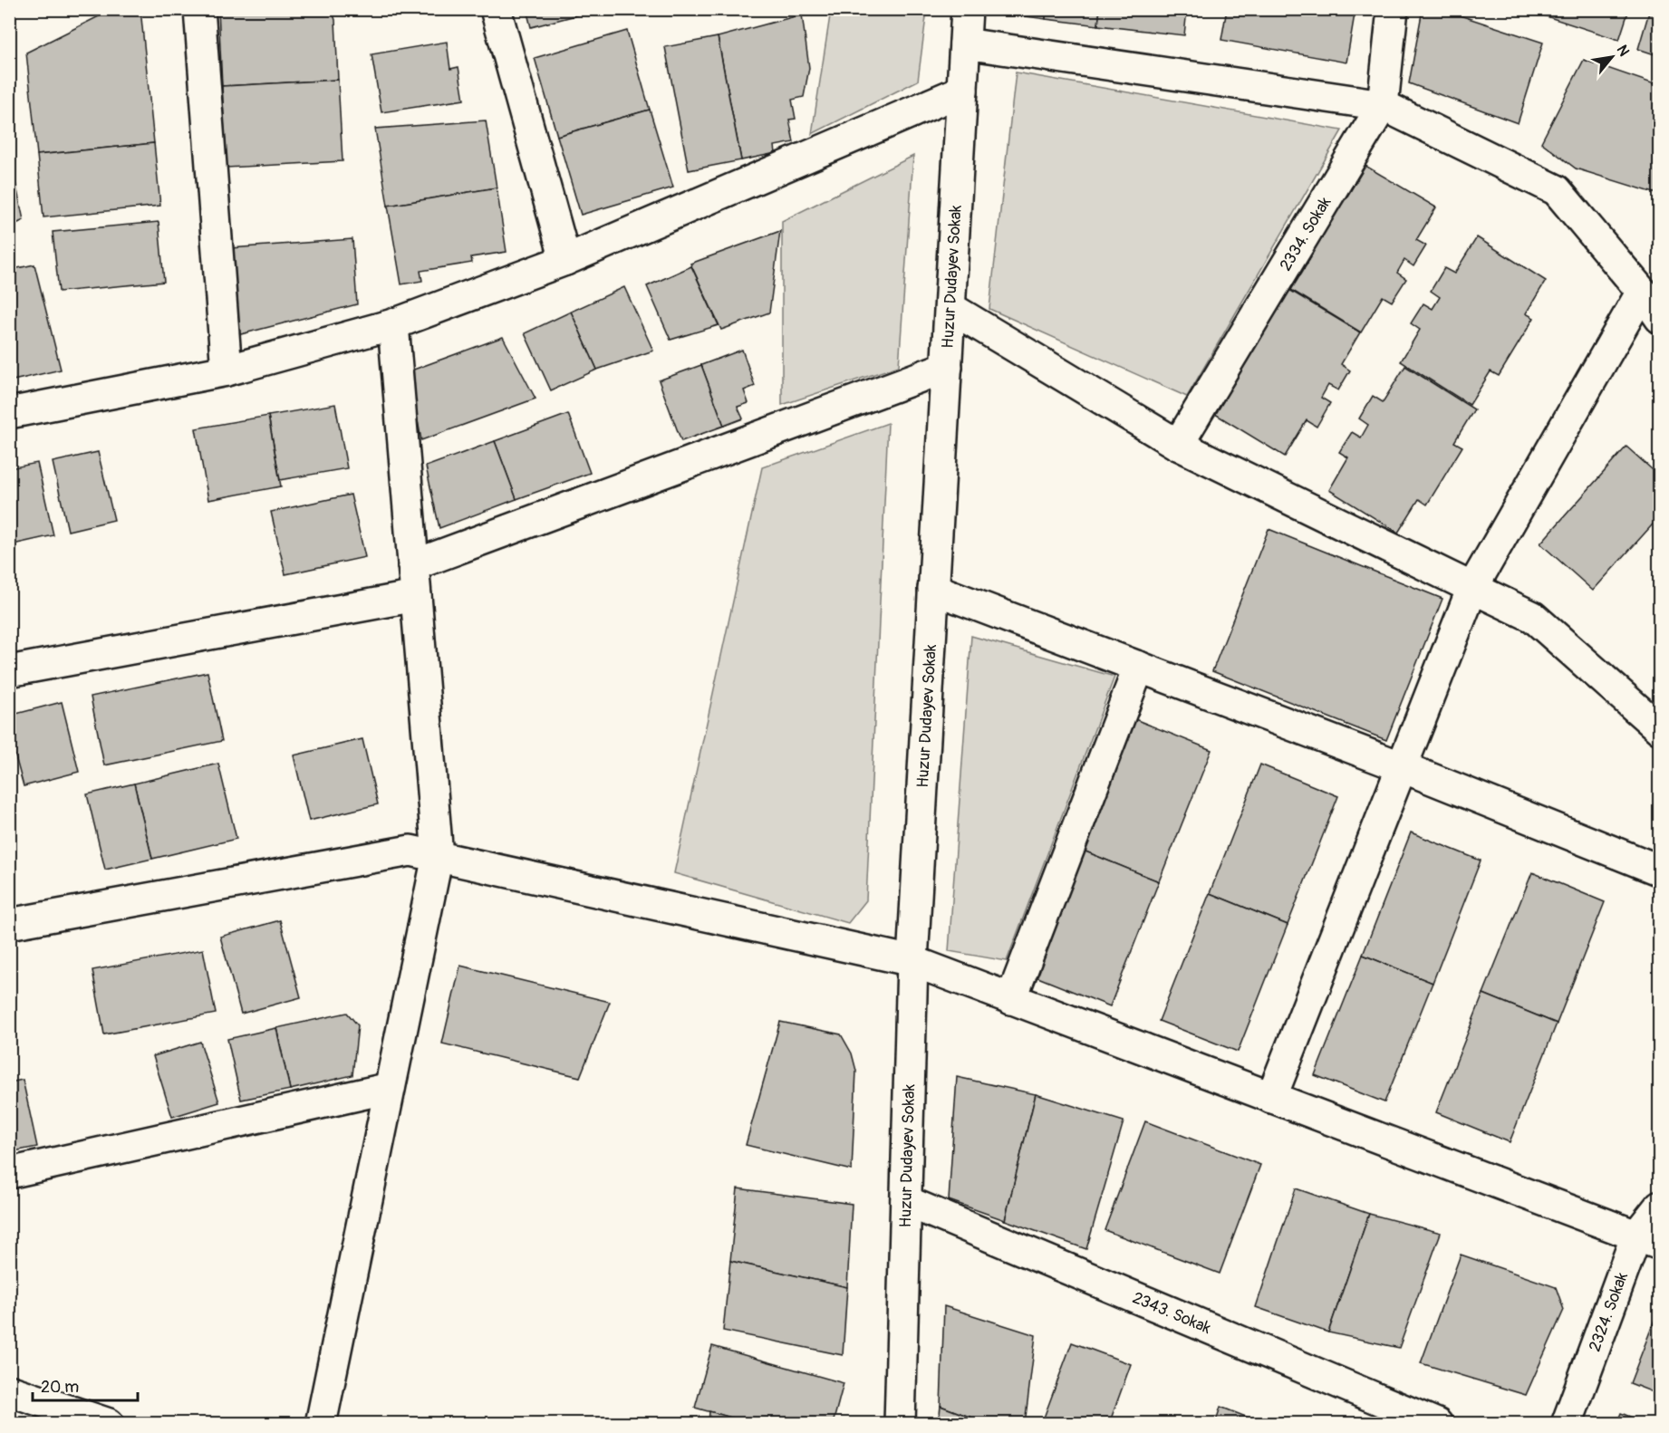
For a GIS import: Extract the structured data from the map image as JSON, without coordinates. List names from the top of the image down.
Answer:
{
  "streets": {
    "street": [
      "2334. Sokak",
      "Huzur Dudayev Sokak",
      "2324. Sokak",
      "2343. Sokak"
    ]
  },
  "crossings": [
    ["Huzur Dudayev Sokak", "2343. Sokak"]
  ],
  "scale_bar": "20 m",
  "north": "top right"
}
